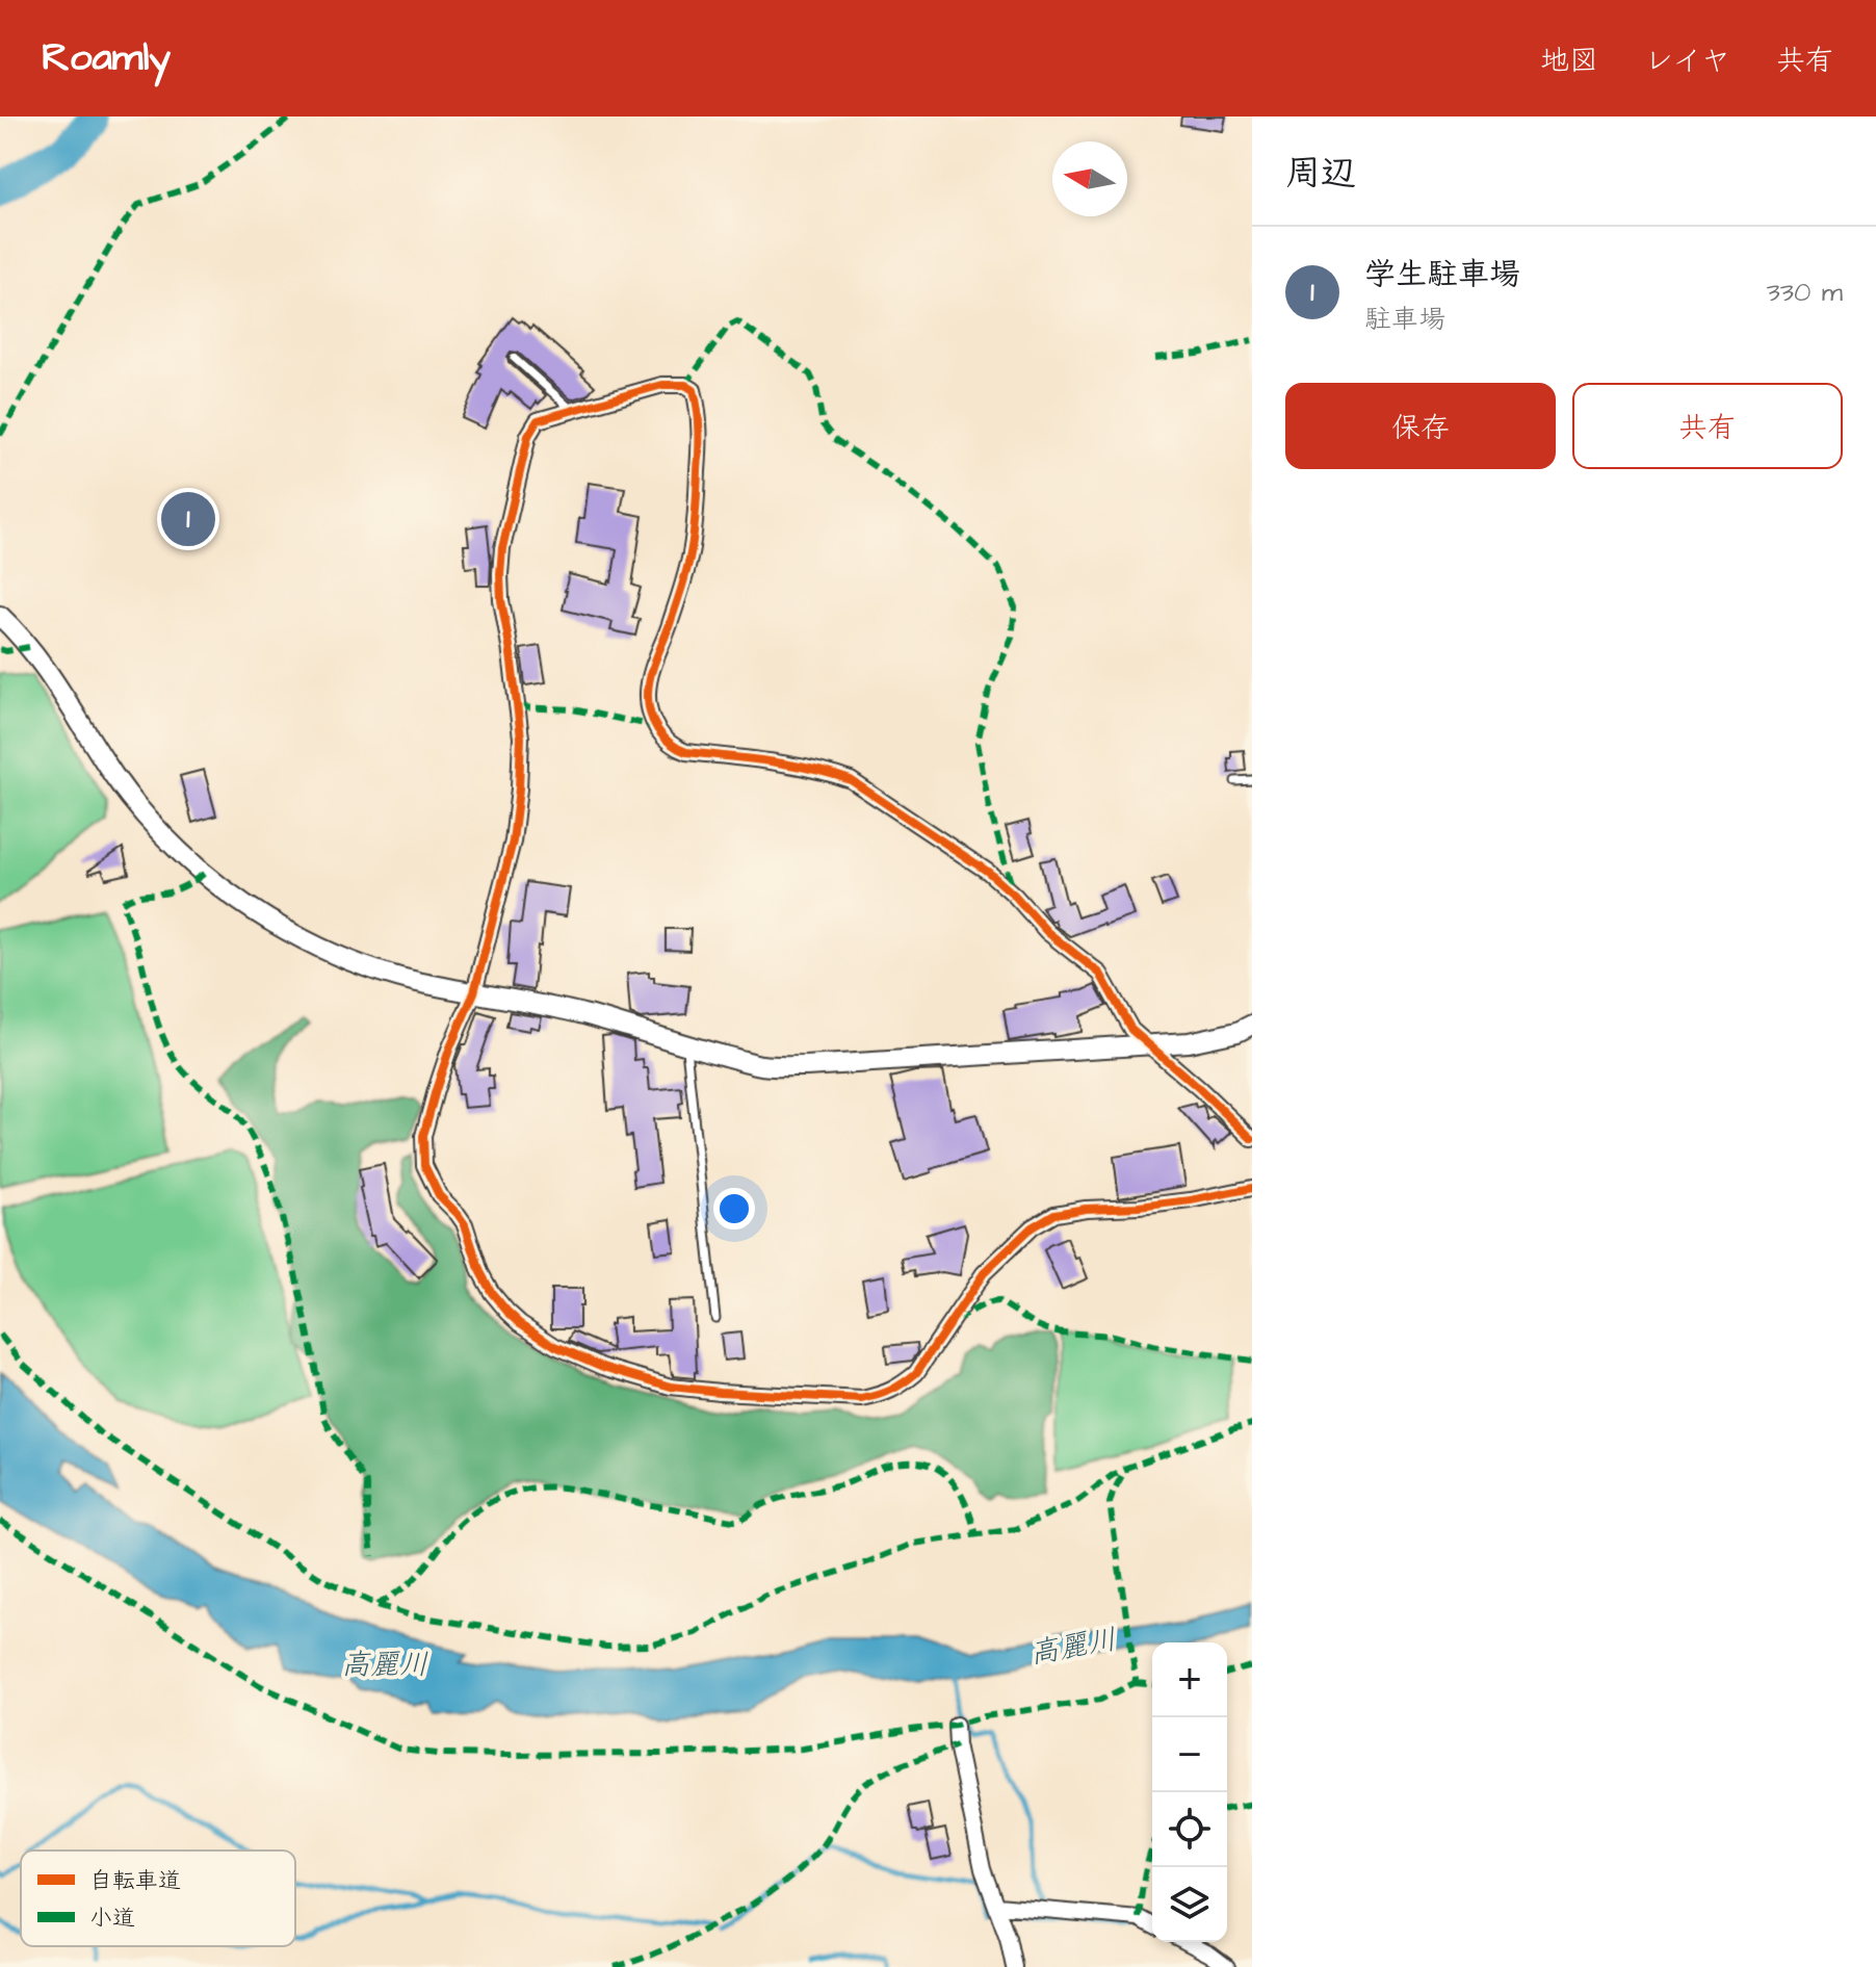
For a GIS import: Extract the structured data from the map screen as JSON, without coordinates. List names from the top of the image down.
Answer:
{
  "water": ["高麗川"],
  "legend": ["自転車道", "小道"],
  "north": "left",
  "page": {
    "header": "Roamly",
    "nav": ["地図", "レイヤ", "共有"],
    "heading": "周辺",
    "list": [
      {
        "mark": "1",
        "name": "学生駐車場",
        "note": "駐車場",
        "value": "330 m"
      }
    ],
    "buttons": ["保存", "共有"],
    "pins": "1",
    "map_buttons": ["+", "−"]
  }
}
